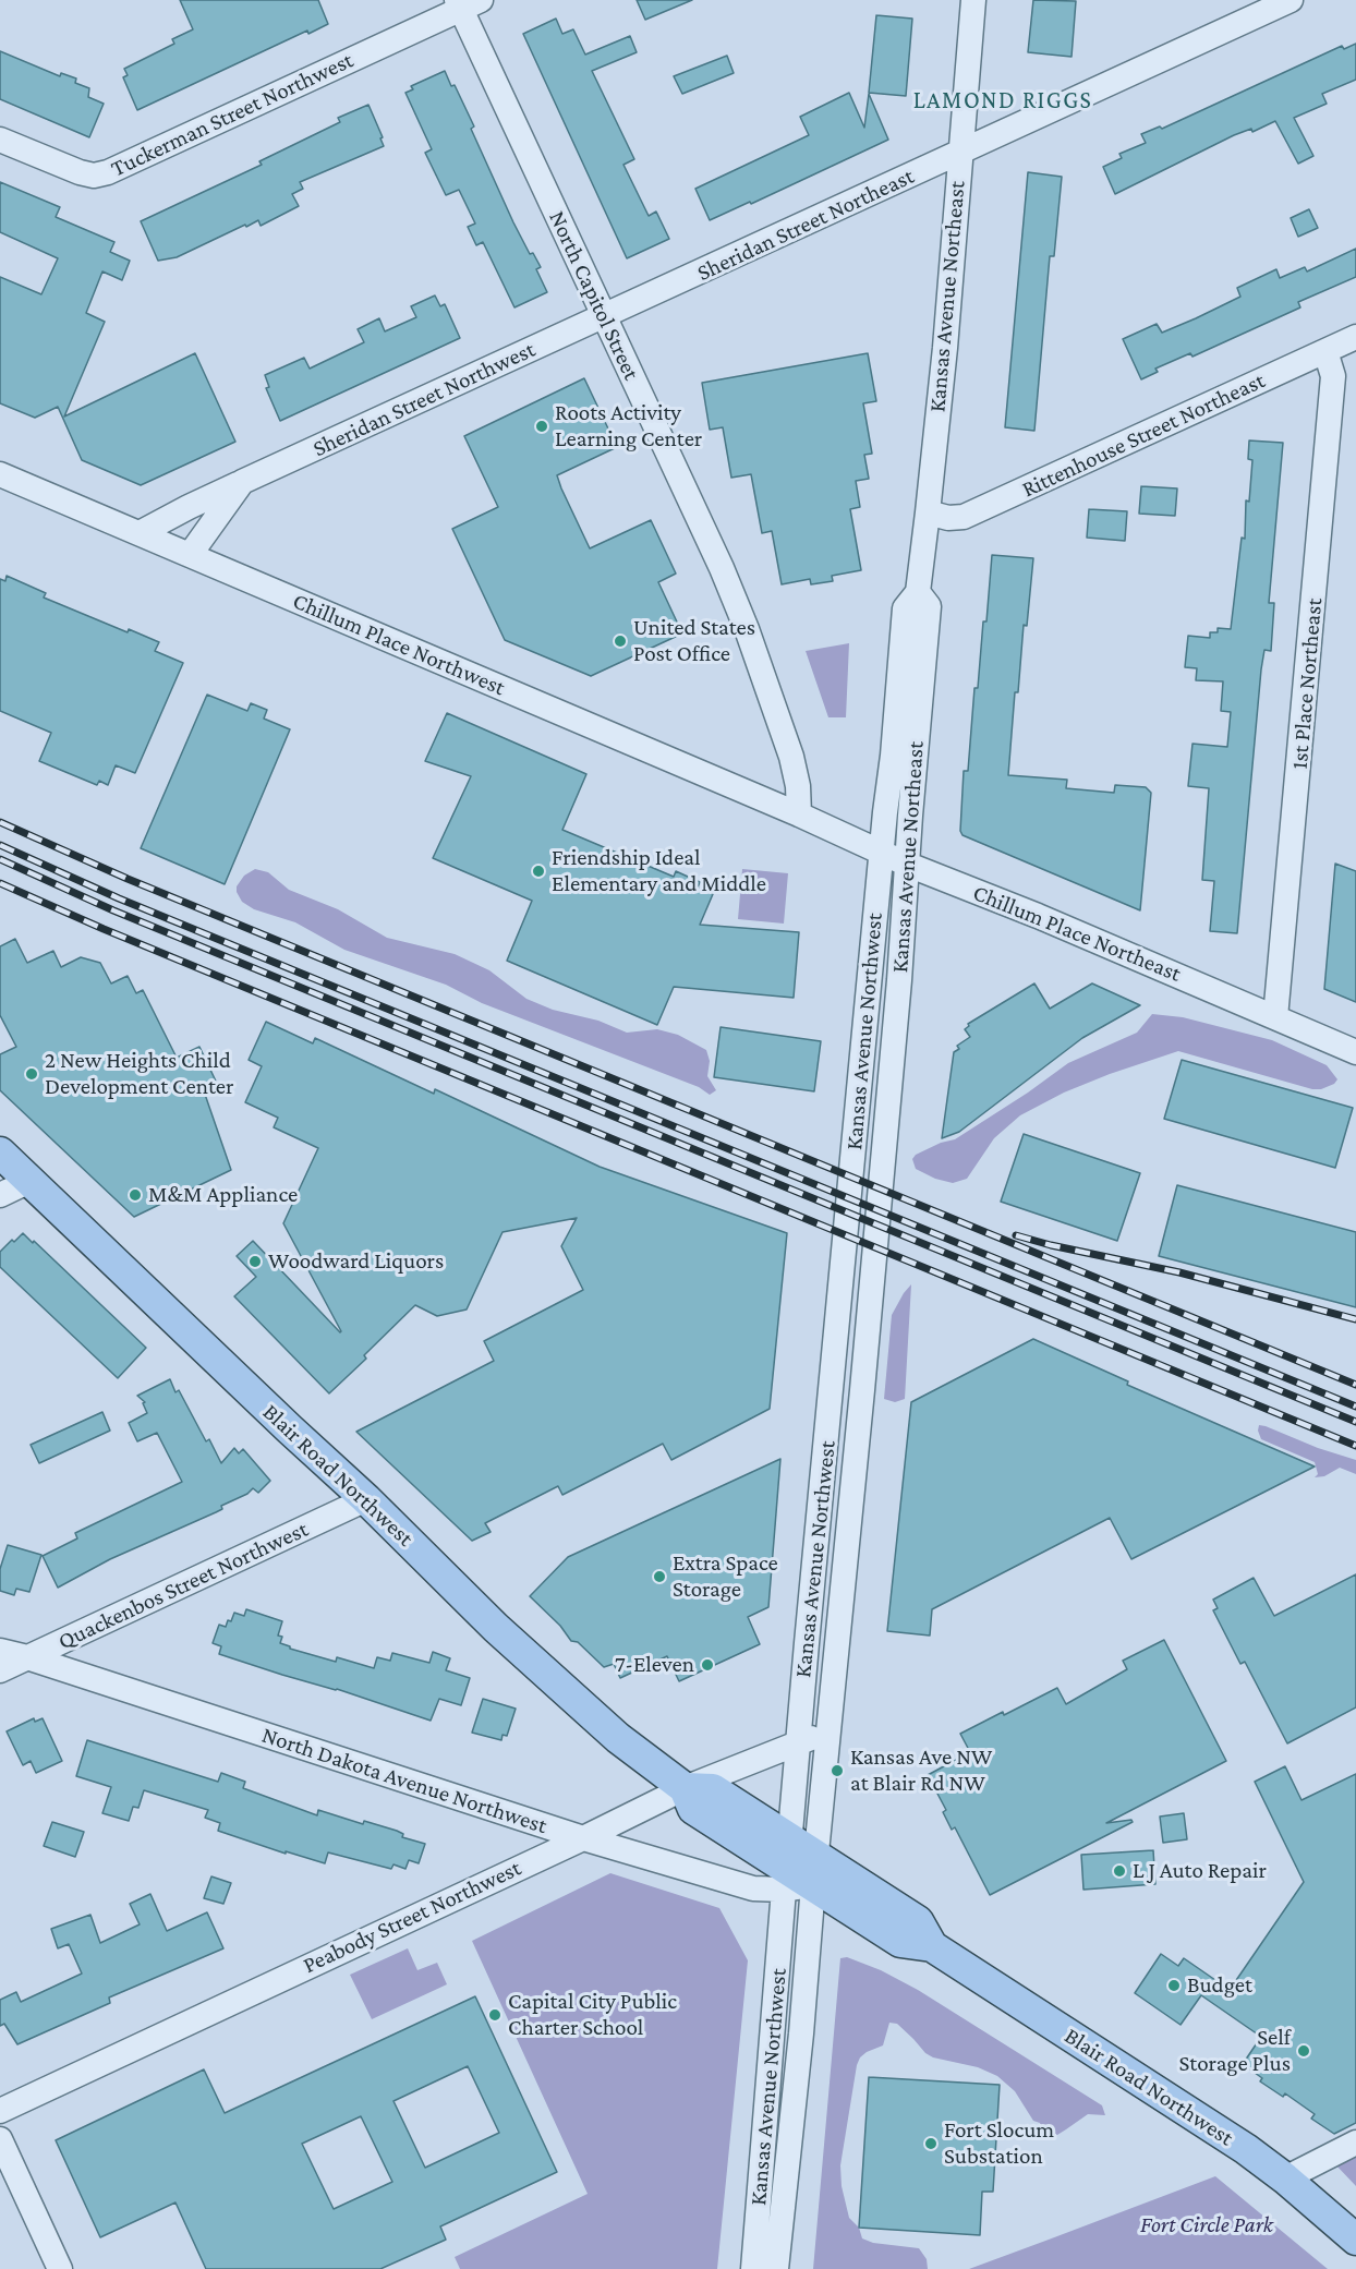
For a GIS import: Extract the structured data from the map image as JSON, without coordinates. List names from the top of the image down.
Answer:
{
  "streets": {
    "main road": ["Blair Road Northwest"],
    "street": [
      "Tuckerman Street Northwest",
      "Sheridan Street Northeast",
      "North Capitol Street",
      "Kansas Avenue Northeast",
      "Sheridan Street Northwest",
      "Rittenhouse Street Northeast",
      "Chillum Place Northwest",
      "1st Place Northeast",
      "Chillum Place Northeast",
      "Kansas Avenue Northwest",
      "Quackenbos Street Northwest",
      "North Dakota Avenue Northwest",
      "Peabody Street Northwest"
    ]
  },
  "crossings": [
    ["Tuckerman Street Northwest", "North Capitol Street"],
    ["Sheridan Street Northeast", "North Capitol Street"],
    ["Sheridan Street Northeast", "Kansas Avenue Northeast"],
    ["Sheridan Street Northeast", "Sheridan Street Northwest"],
    ["North Capitol Street", "Sheridan Street Northwest"],
    ["North Capitol Street", "Chillum Place Northwest"],
    ["North Capitol Street", "Chillum Place Northeast"],
    ["Kansas Avenue Northeast", "Rittenhouse Street Northeast"],
    ["Kansas Avenue Northeast", "Chillum Place Northeast"],
    ["Kansas Avenue Northeast", "Kansas Avenue Northwest"],
    ["Sheridan Street Northwest", "Chillum Place Northwest"],
    ["Rittenhouse Street Northeast", "1st Place Northeast"],
    ["Chillum Place Northwest", "Chillum Place Northeast"],
    ["1st Place Northeast", "Chillum Place Northeast"],
    ["Chillum Place Northeast", "Kansas Avenue Northwest"],
    ["Kansas Avenue Northwest", "Blair Road Northwest"],
    ["Kansas Avenue Northwest", "North Dakota Avenue Northwest"],
    ["Kansas Avenue Northwest", "Peabody Street Northwest"],
    ["Blair Road Northwest", "Quackenbos Street Northwest"],
    ["Blair Road Northwest", "North Dakota Avenue Northwest"],
    ["Blair Road Northwest", "Peabody Street Northwest"],
    ["Quackenbos Street Northwest", "North Dakota Avenue Northwest"],
    ["North Dakota Avenue Northwest", "Peabody Street Northwest"]
  ],
  "districts": ["LAMOND RIGGS"],
  "parks": ["Fort Circle Park"],
  "places": [
    "Roots Activity Learning Center",
    "United States Post Office",
    "Friendship Ideal Elementary and Middle",
    "2 New Heights Child Development Center",
    "M&M Appliance",
    "Woodward Liquors",
    "Extra Space Storage",
    "7-Eleven",
    "Kansas Ave NW at Blair Rd NW",
    "L J Auto Repair",
    "Budget",
    "Capital City Public Charter School",
    "Self Storage Plus",
    "Fort Slocum Substation"
  ]
}
